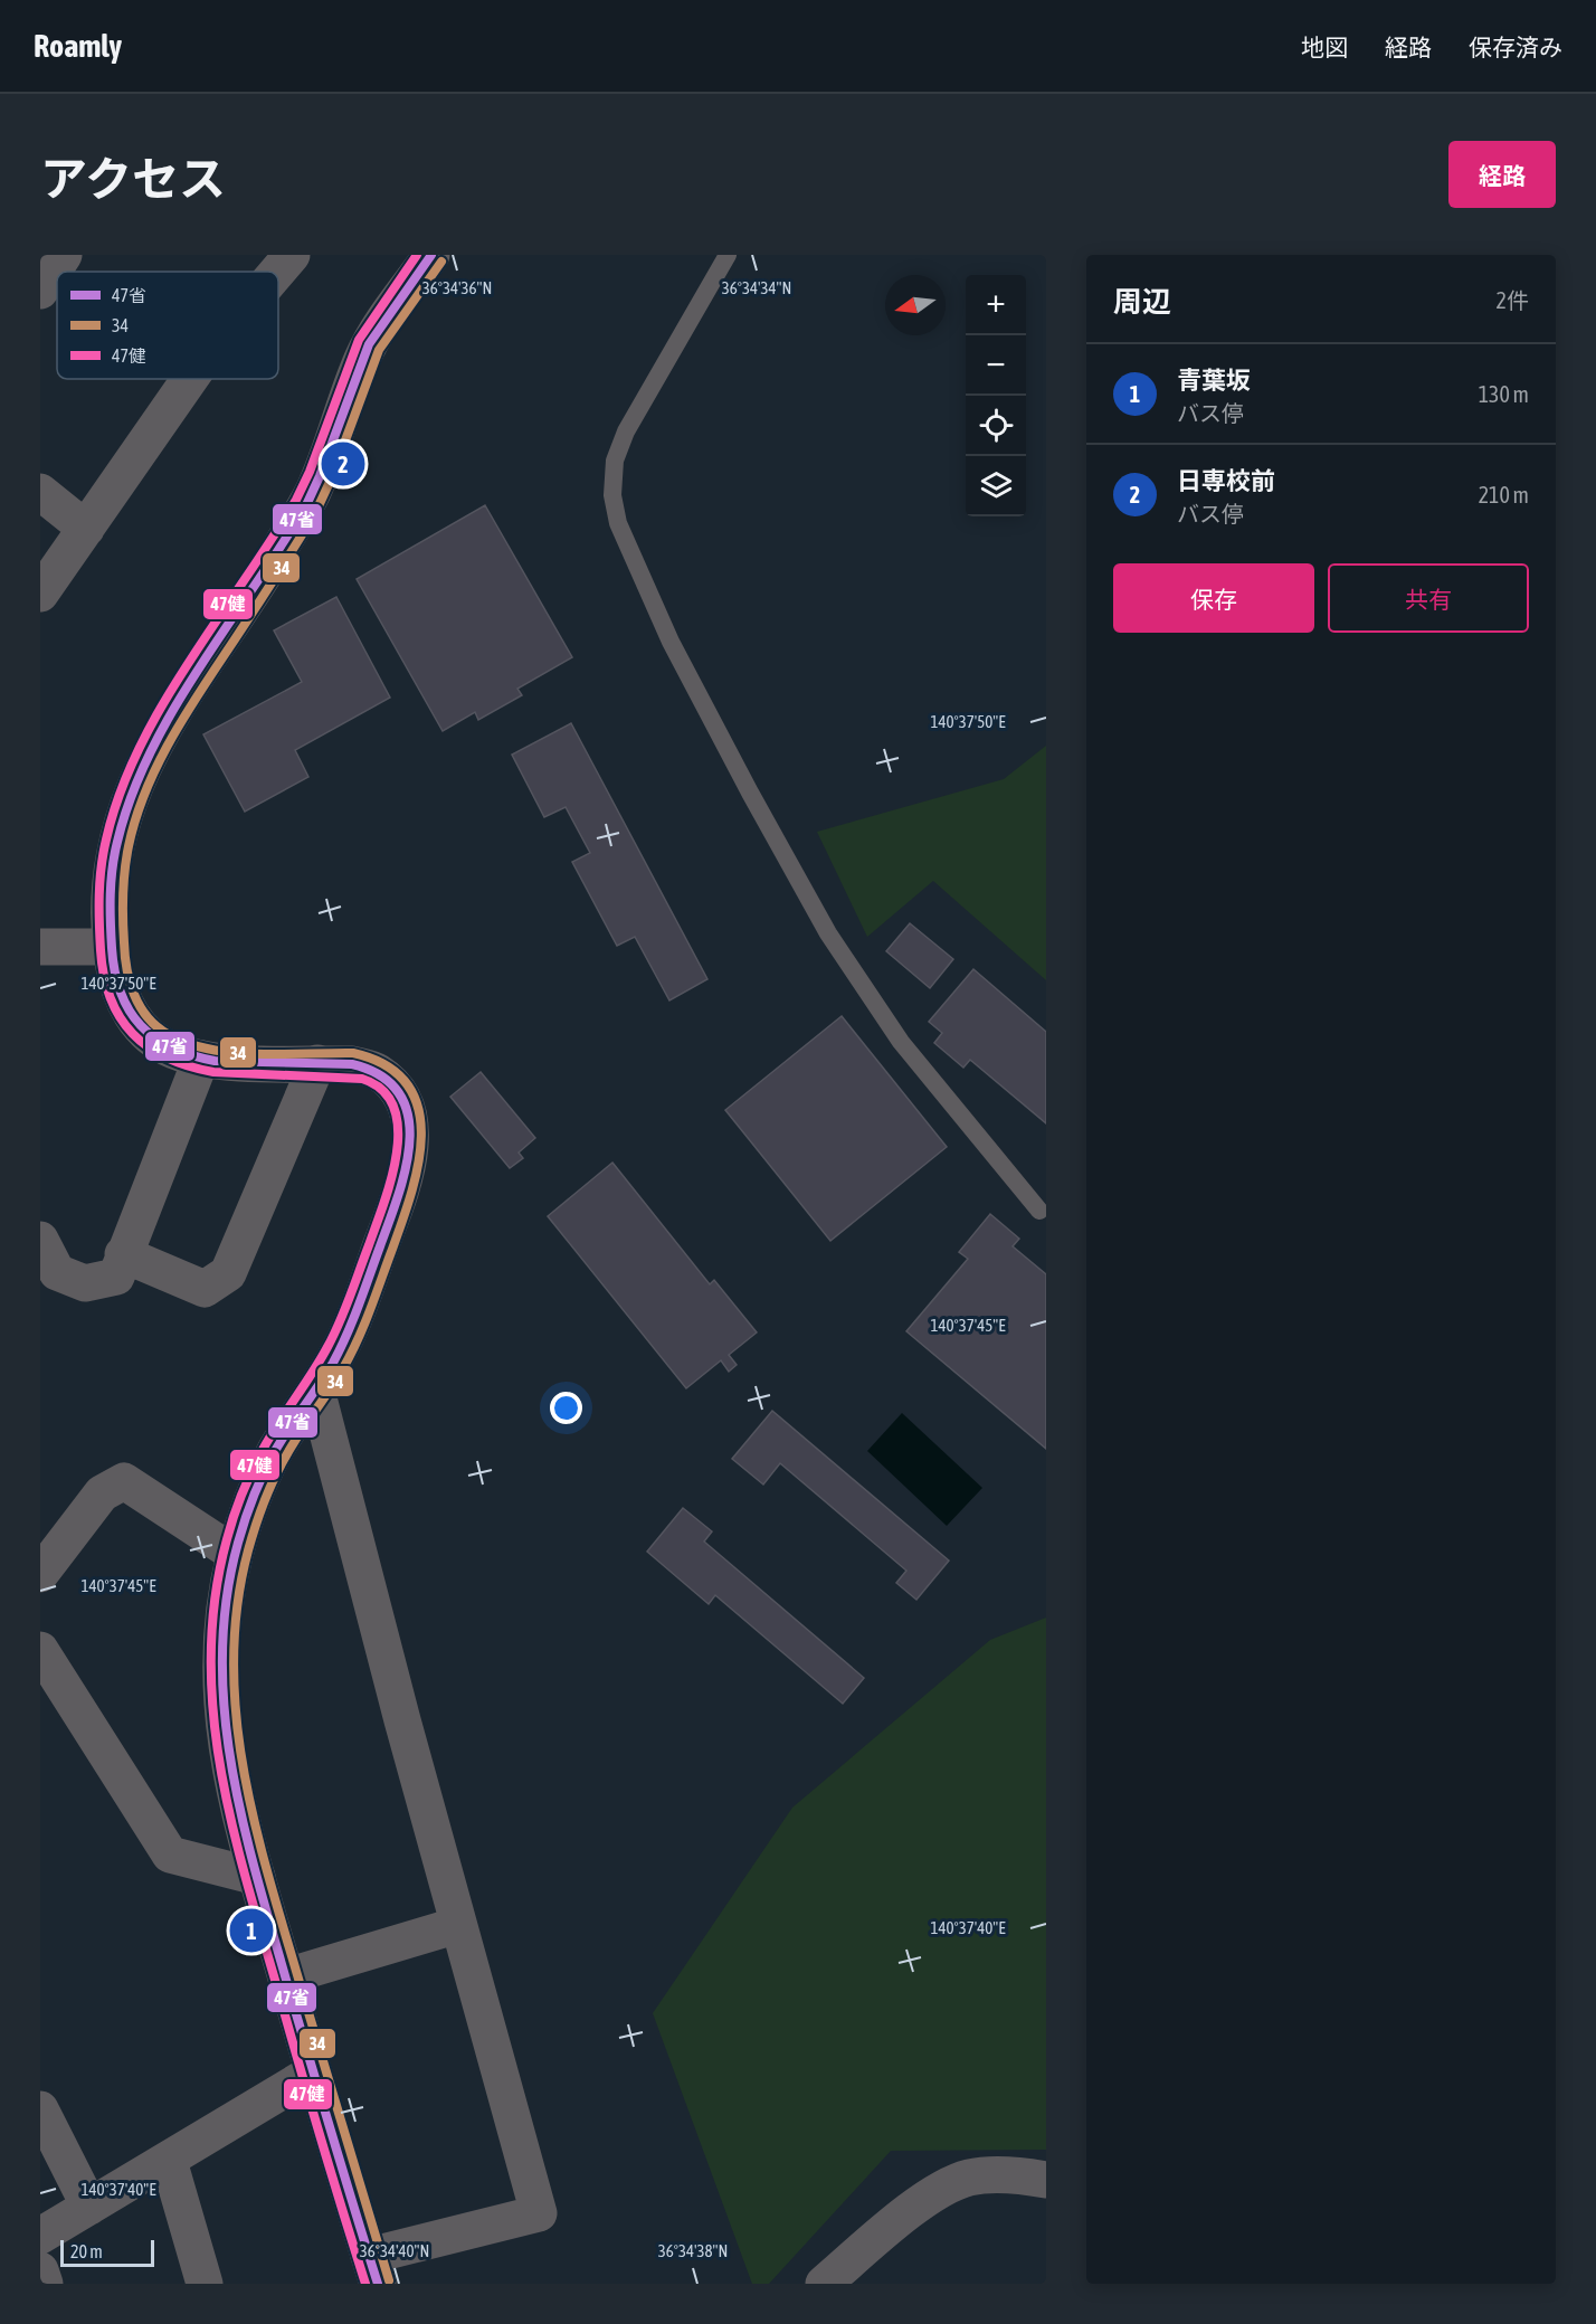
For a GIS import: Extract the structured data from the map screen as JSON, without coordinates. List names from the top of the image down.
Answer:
{
  "lines": ["transit line 47省", "transit line 47健", "transit line 34"],
  "legend": ["47省", "34", "47健"],
  "scale_bar": "20 m",
  "north": "left",
  "page": {
    "header": "Roamly",
    "nav": ["地図", "経路", "保存済み"],
    "title": "アクセス",
    "buttons": [
      "経路",
      ["保存", "共有"]
    ],
    "heading": ["周辺", "2件"],
    "map_buttons": ["+", "−"],
    "list": [
      {
        "mark": "1",
        "name": "青葉坂",
        "note": "バス停",
        "value": "130 m"
      },
      {
        "mark": "2",
        "name": "日専校前",
        "note": "バス停",
        "value": "210 m"
      }
    ],
    "pins": ["2", "1"],
    "scale": "20 m"
  },
  "coordinates": [
    "36°34'36\"N",
    "36°34'34\"N",
    "140°37'50\"E",
    "140°37'45\"E",
    "140°37'40\"E",
    "36°34'40\"N",
    "36°34'38\"N"
  ]
}
